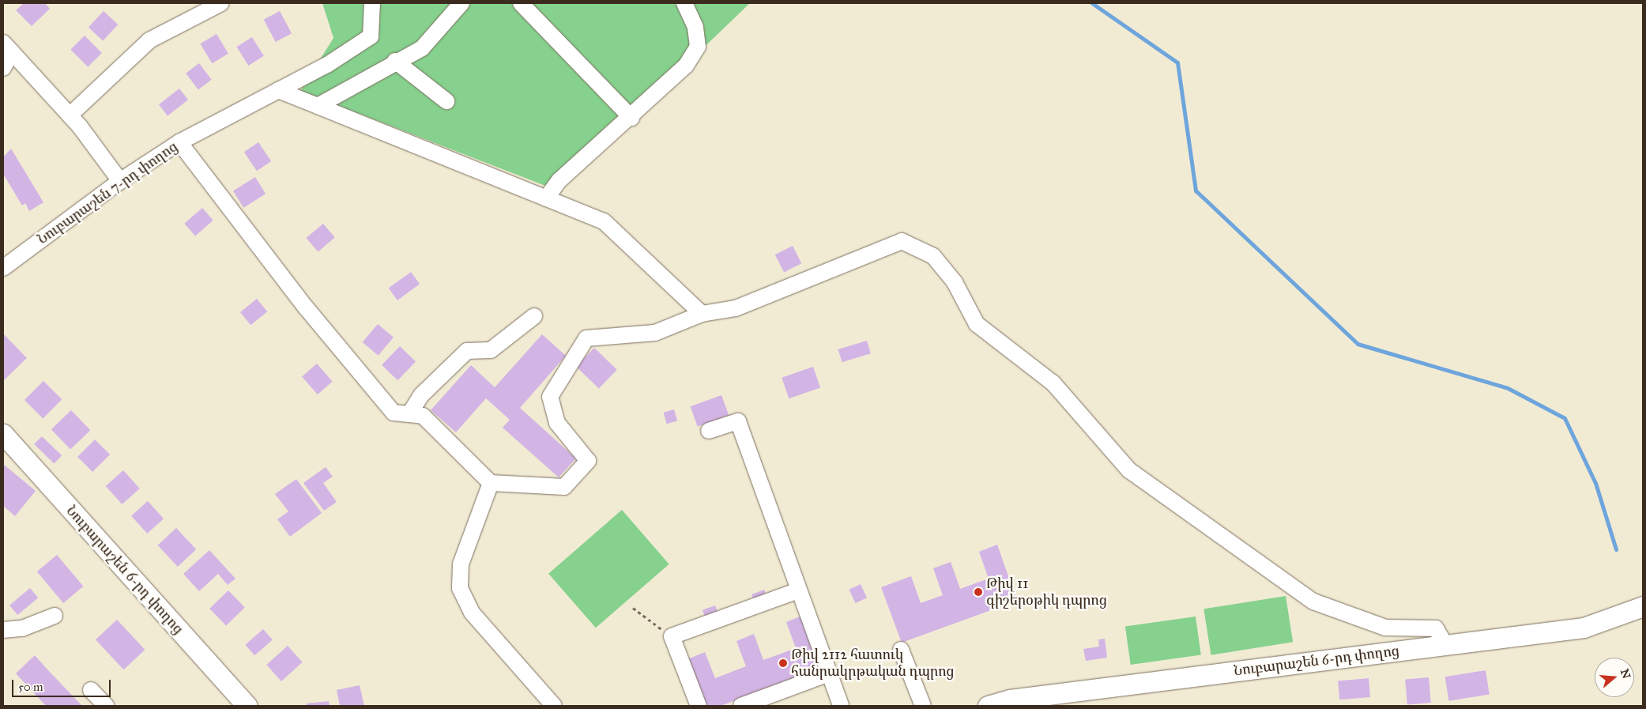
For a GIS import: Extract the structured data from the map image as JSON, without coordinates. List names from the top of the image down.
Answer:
{
  "streets": {
    "main road": ["Նուբարաշեն 6-րդ փողոց"],
    "street": ["Նուբարաշեն 7-րդ փողոց"]
  },
  "places": ["Թիվ 11 գիշերօթիկ դպրոց", "Թիվ 2112 հատուկ հանրակրթական դպրոց"],
  "scale_bar": "50 m",
  "north": "right"
}
